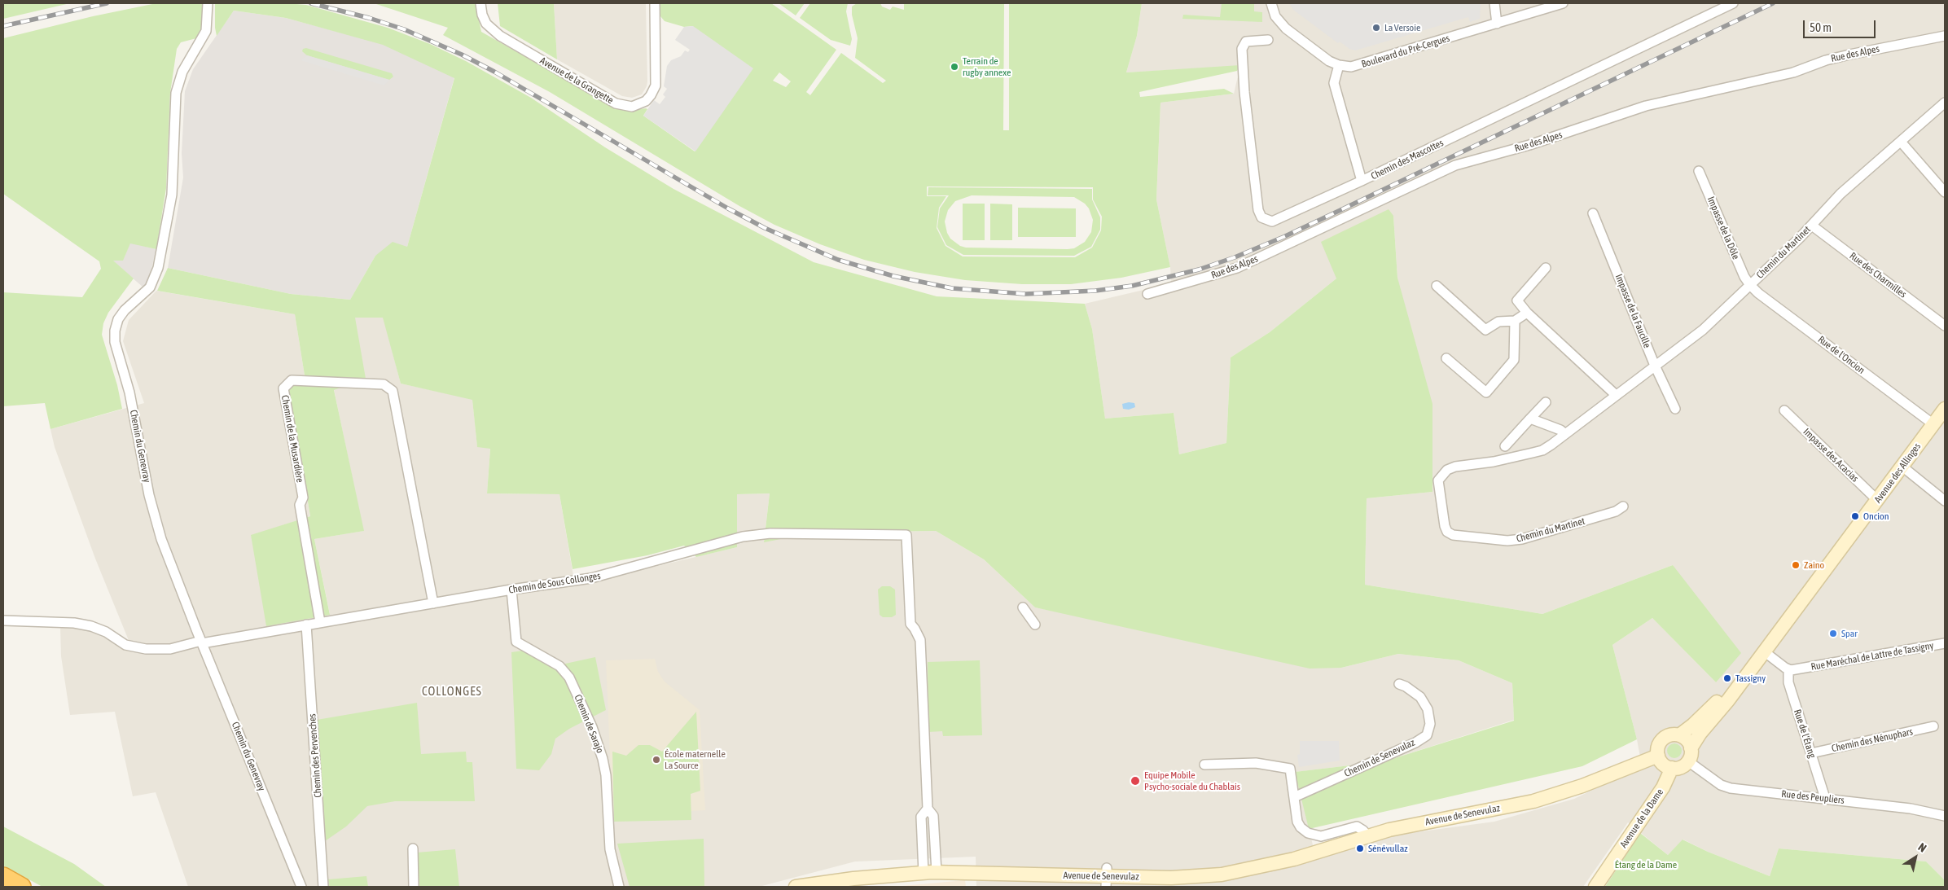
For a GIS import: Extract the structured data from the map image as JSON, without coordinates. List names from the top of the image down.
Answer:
{
  "streets": {
    "main road": ["Avenue des Allinges", "Avenue de Senevulaz", "Avenue de la Dame"],
    "street": [
      "Boulevard du Pré-Cergues",
      "Rue des Alpes",
      "Avenue de la Grangette",
      "Chemin des Mascottes",
      "Impasse de la Dôle",
      "Chemin du Martinet",
      "Rue des Charmilles",
      "Impasse de la Faucille",
      "Rue de l'Oncion",
      "Chemin de la Musardière",
      "Chemin du Genevray",
      "Impasse des Acacias",
      "Chemin de Sous Collonges",
      "Rue Maréchal de Lattre de Tassigny",
      "Chemin de Sarajo",
      "Rue de l'Étang",
      "Chemin des Nénuphars",
      "Chemin des Pervenches",
      "Chemin de Senevulaz",
      "Rue des Peupliers"
    ]
  },
  "crossings": [
    ["Impasse de la Dôle", "Chemin du Martinet"],
    ["Impasse de la Dôle", "Rue de l'Oncion"],
    ["Chemin du Martinet", "Rue des Charmilles"],
    ["Chemin du Martinet", "Impasse de la Faucille"],
    ["Chemin du Martinet", "Rue de l'Oncion"],
    ["Rue de l'Oncion", "Avenue des Allinges"],
    ["Chemin de la Musardière", "Chemin de Sous Collonges"],
    ["Chemin du Genevray", "Chemin de Sous Collonges"],
    ["Impasse des Acacias", "Avenue des Allinges"],
    ["Avenue des Allinges", "Rue des Peupliers"],
    ["Avenue des Allinges", "Avenue de Senevulaz"],
    ["Avenue des Allinges", "Avenue de la Dame"],
    ["Chemin de Sous Collonges", "Chemin de Sarajo"],
    ["Chemin de Sous Collonges", "Chemin des Pervenches"],
    ["Rue Maréchal de Lattre de Tassigny", "Rue de l'Étang"],
    ["Rue de l'Étang", "Chemin des Nénuphars"],
    ["Rue de l'Étang", "Rue des Peupliers"],
    ["Rue des Peupliers", "Avenue de Senevulaz"],
    ["Rue des Peupliers", "Avenue de la Dame"],
    ["Avenue de Senevulaz", "Avenue de la Dame"]
  ],
  "districts": ["COLLONGES"],
  "parks": ["Étang de la Dame"],
  "places": [
    "La Versoie",
    "Terrain de rugby annexe",
    "Oncion",
    "Zaino",
    "Spar",
    "Tassigny",
    "École maternelle La Source",
    "Equipe Mobile Psycho-sociale du Chablais",
    "Sénévullaz"
  ],
  "scale_bar": "50 m",
  "north": "top right"
}
